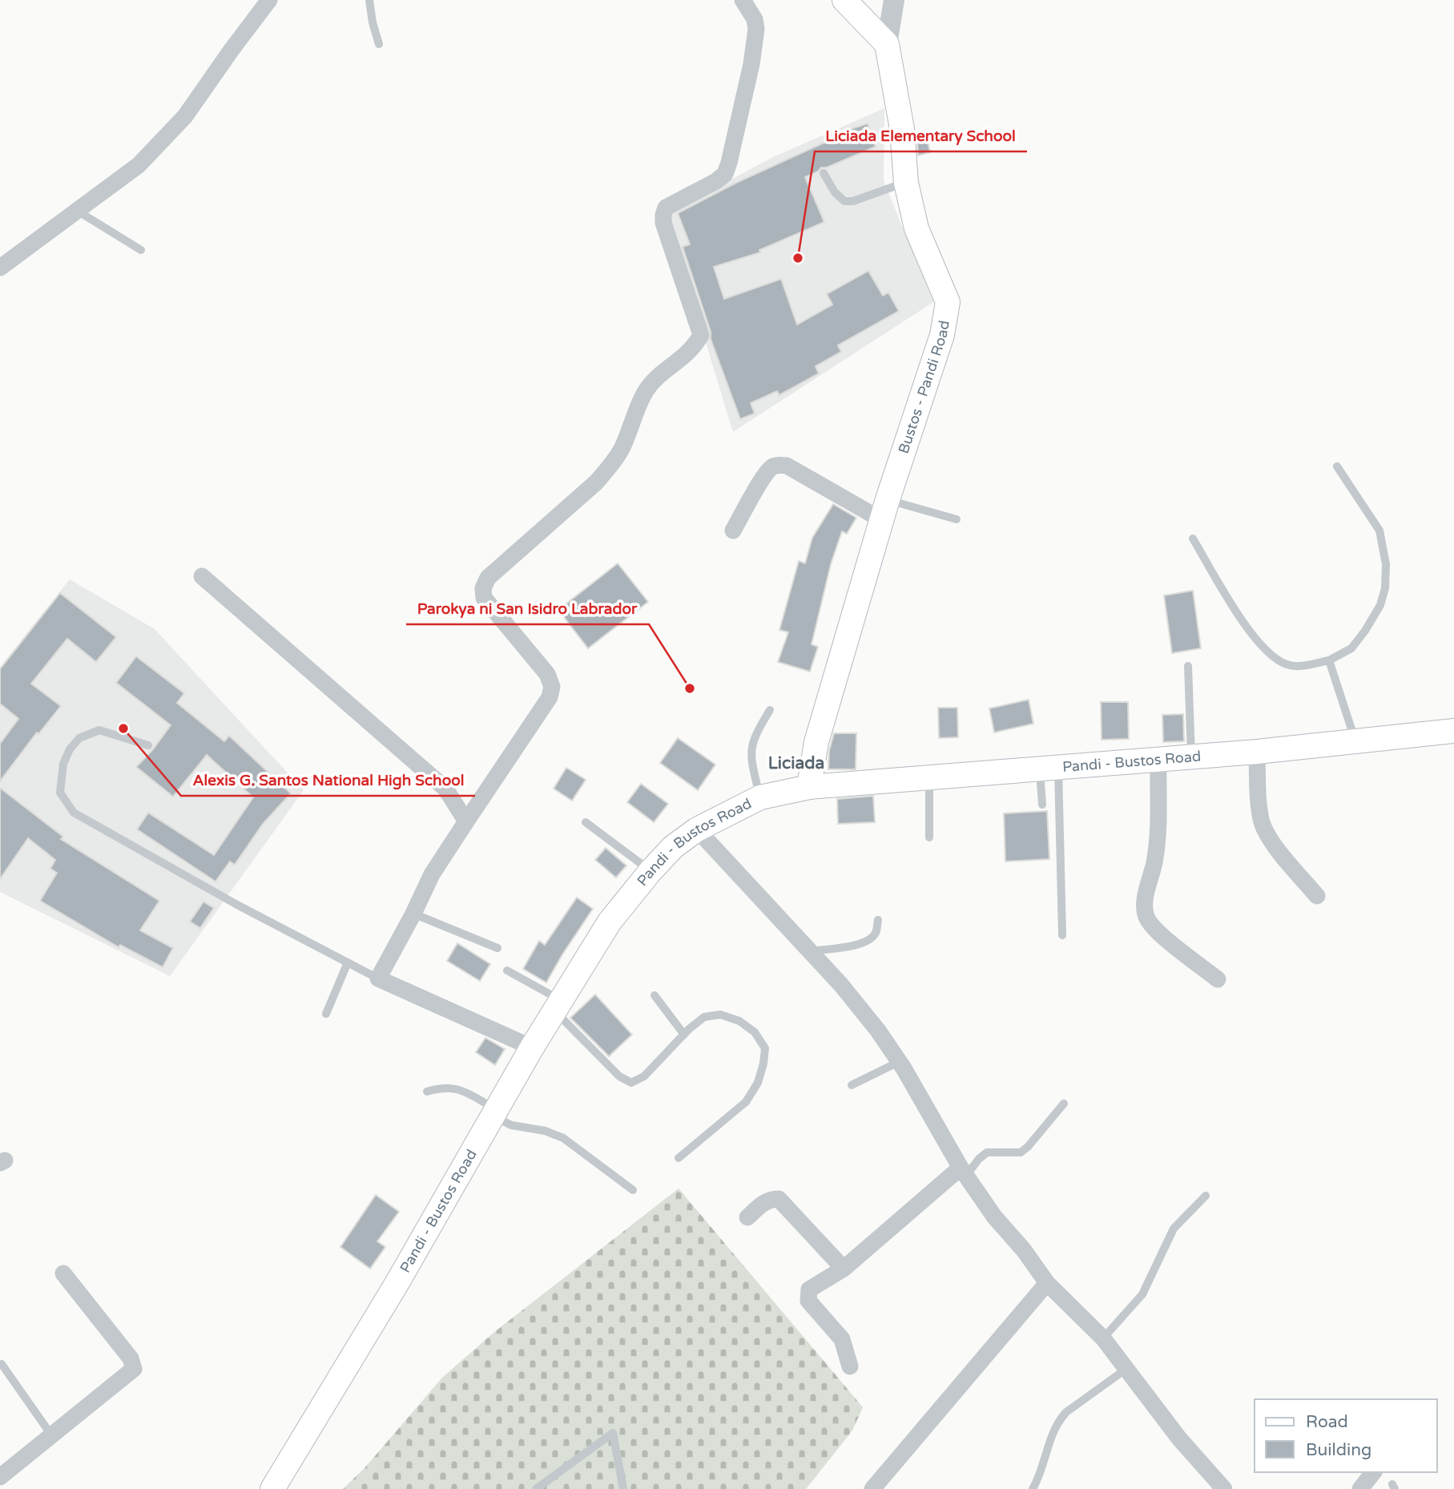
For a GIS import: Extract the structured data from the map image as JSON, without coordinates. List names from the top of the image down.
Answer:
{
  "streets": {
    "main road": ["Bustos - Pandi Road", "Pandi - Bustos Road"]
  },
  "crossings": [
    ["Bustos - Pandi Road", "Pandi - Bustos Road"]
  ],
  "districts": ["Liciada"],
  "places": ["Liciada Elementary School", "Parokya ni San Isidro Labrador", "Alexis G. Santos National High School"],
  "legend": ["Road", "Building"]
}
